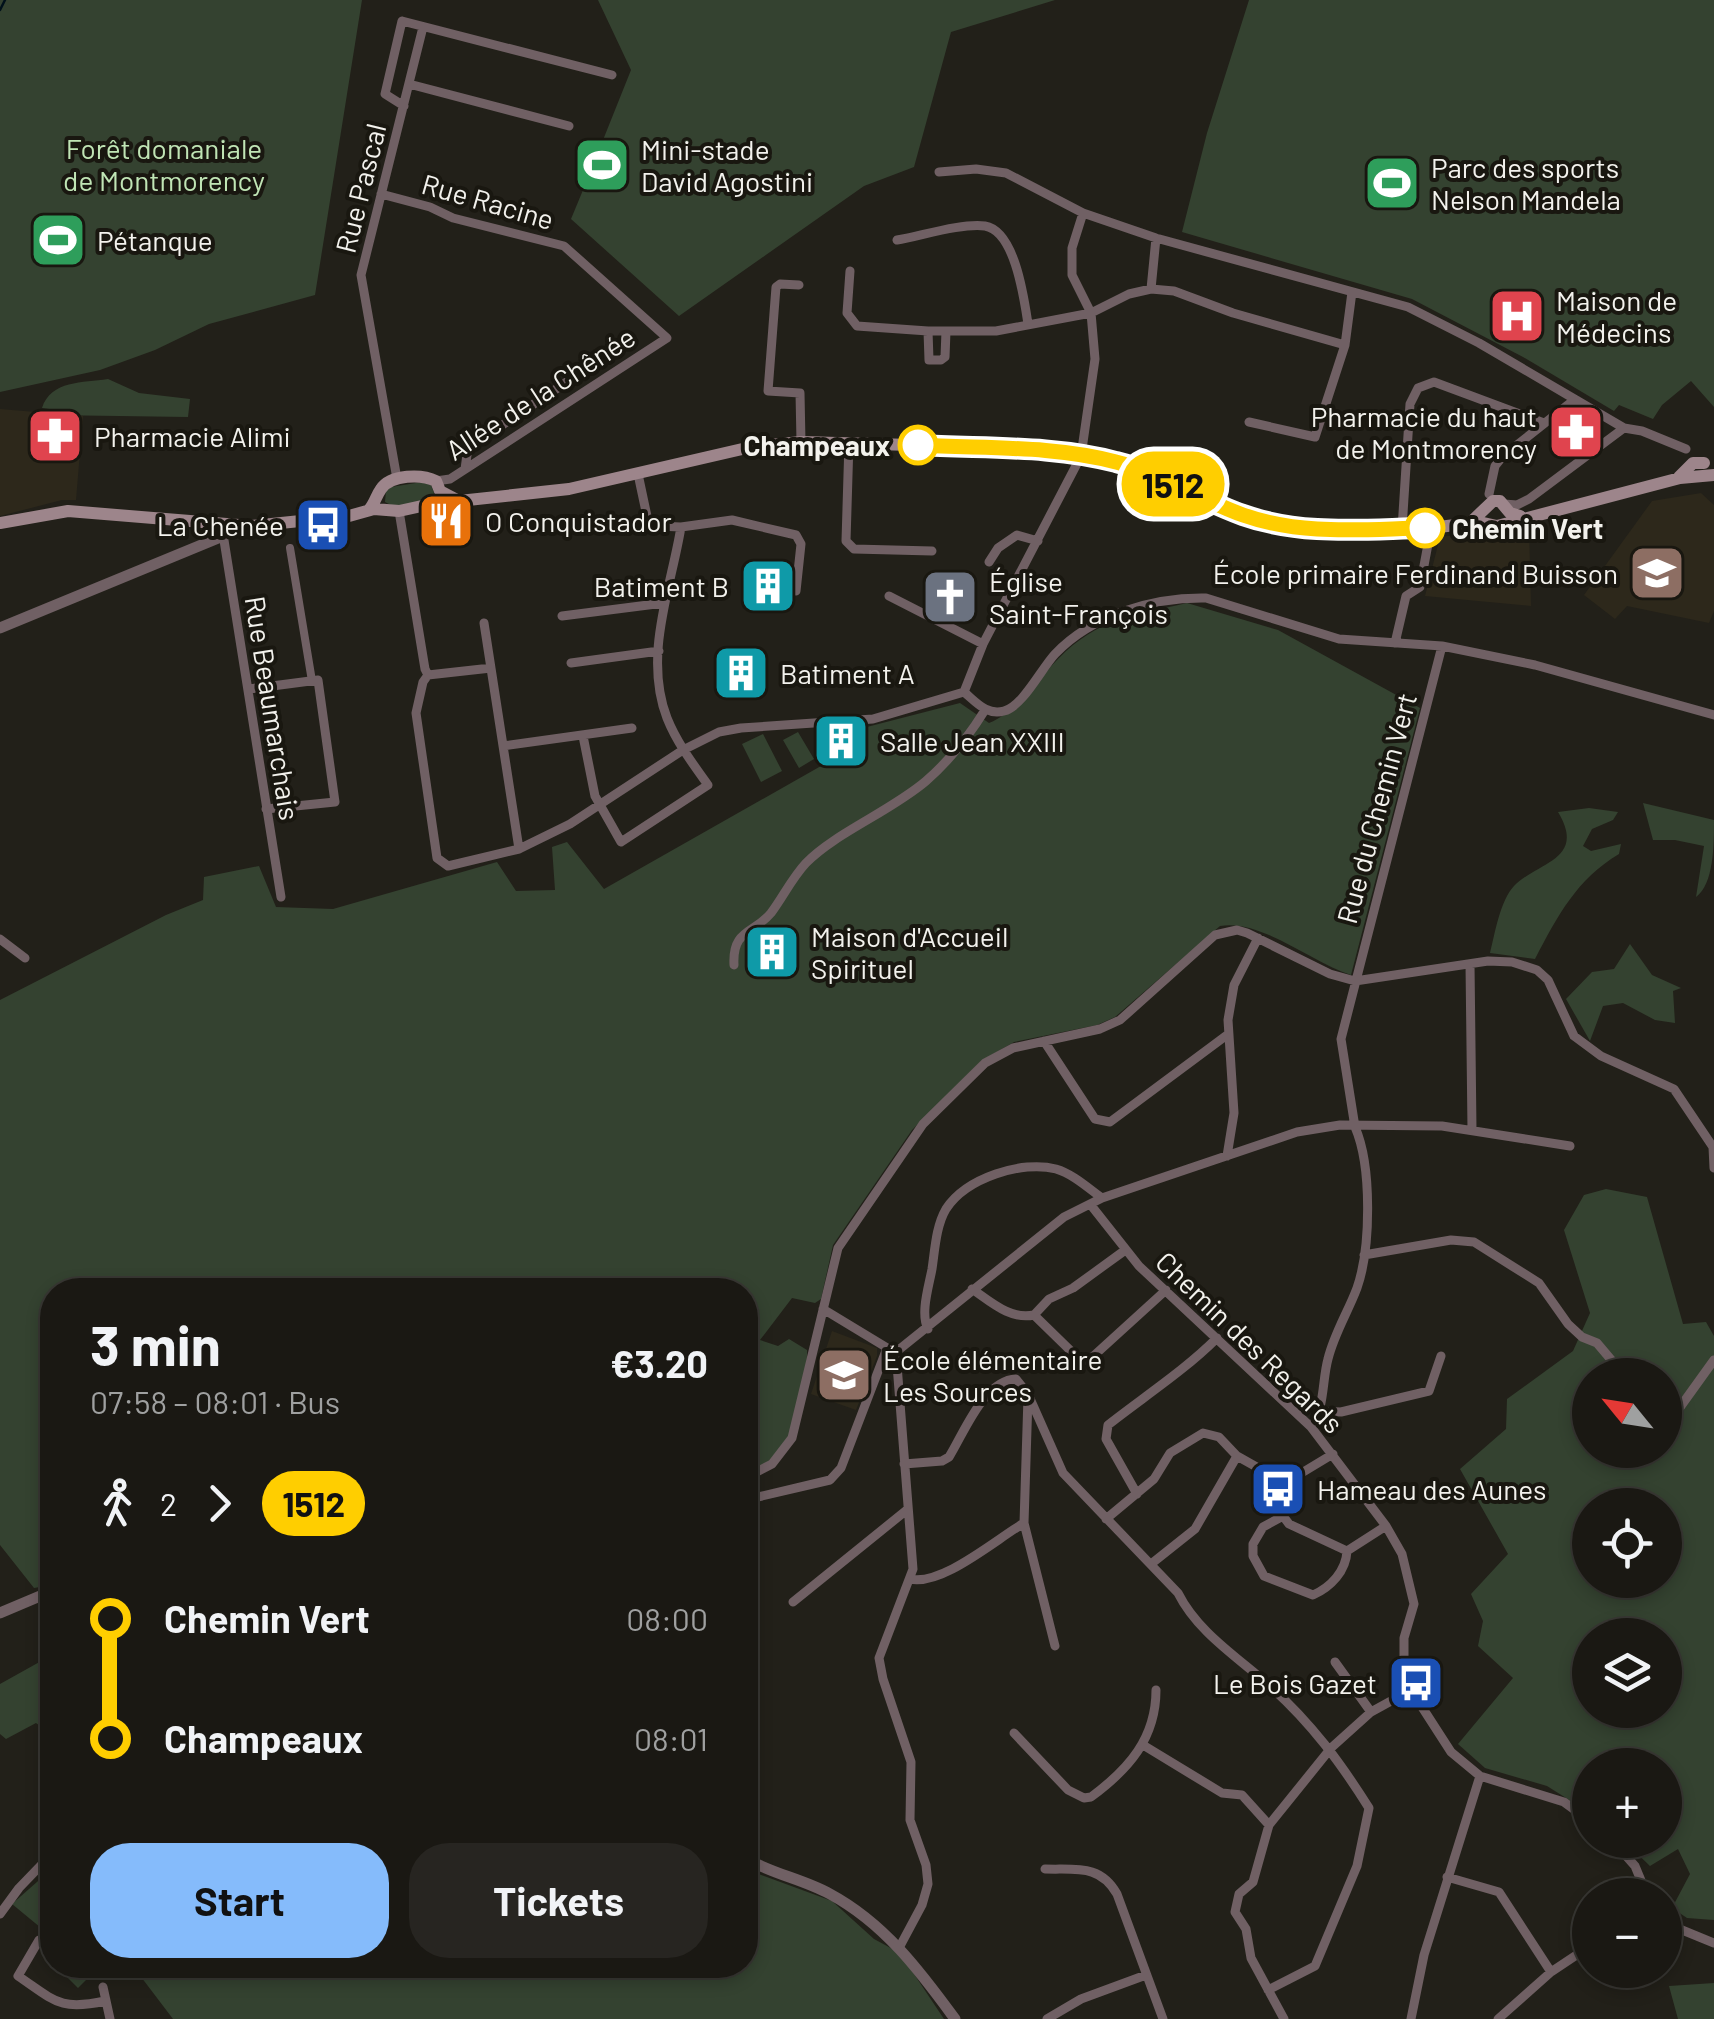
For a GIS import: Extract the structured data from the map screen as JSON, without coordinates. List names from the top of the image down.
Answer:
{
  "streets": {
    "street": [
      "Rue Pascal",
      "Rue Racine",
      "Allée de la Chênée",
      "Rue Beaumarchais",
      "Rue du Chemin Vert",
      "Chemin des Regards"
    ]
  },
  "crossings": [
    ["Rue Pascal", "Rue Racine"],
    ["Rue Racine", "Allée de la Chênée"],
    ["Rue du Chemin Vert", "Chemin des Regards"]
  ],
  "parks": ["Forêt domaniale de Montmorency"],
  "places": {
    "sports": ["Mini-stade David Agostini", "Parc des sports Nelson Mandela", "Pétanque"],
    "hospital": ["Maison de Médecins"],
    "pharmacy": ["Pharmacie du haut de Montmorency", "Pharmacie Alimi"],
    "other": ["Champeaux", "Chemin Vert"],
    "restaurant": ["O Conquistador"],
    "bus stop": ["La Chenée", "Hameau des Aunes", "Le Bois Gazet"],
    "school or university": ["École primaire Ferdinand Buisson", "École élémentaire Les Sources"],
    "building": [
      "Batiment B",
      "Batiment A",
      "Salle Jean XXIII",
      "Maison d'Accueil Spirituel"
    ],
    "church": ["Église Saint-François"]
  },
  "lines": ["bus line 1512"],
  "north": "top left",
  "page": {
    "on_map": "1512",
    "heading": ["3 min", "07:58 – 08:01 · Bus", "€3.20"],
    "map_buttons": ["+", "−"],
    "legs": ["2", "1512"],
    "list": [
      {
        "name": "Chemin Vert",
        "value": "08:00"
      },
      {
        "name": "Champeaux",
        "value": "08:01"
      }
    ],
    "buttons": ["Start", "Tickets"]
  }
}
